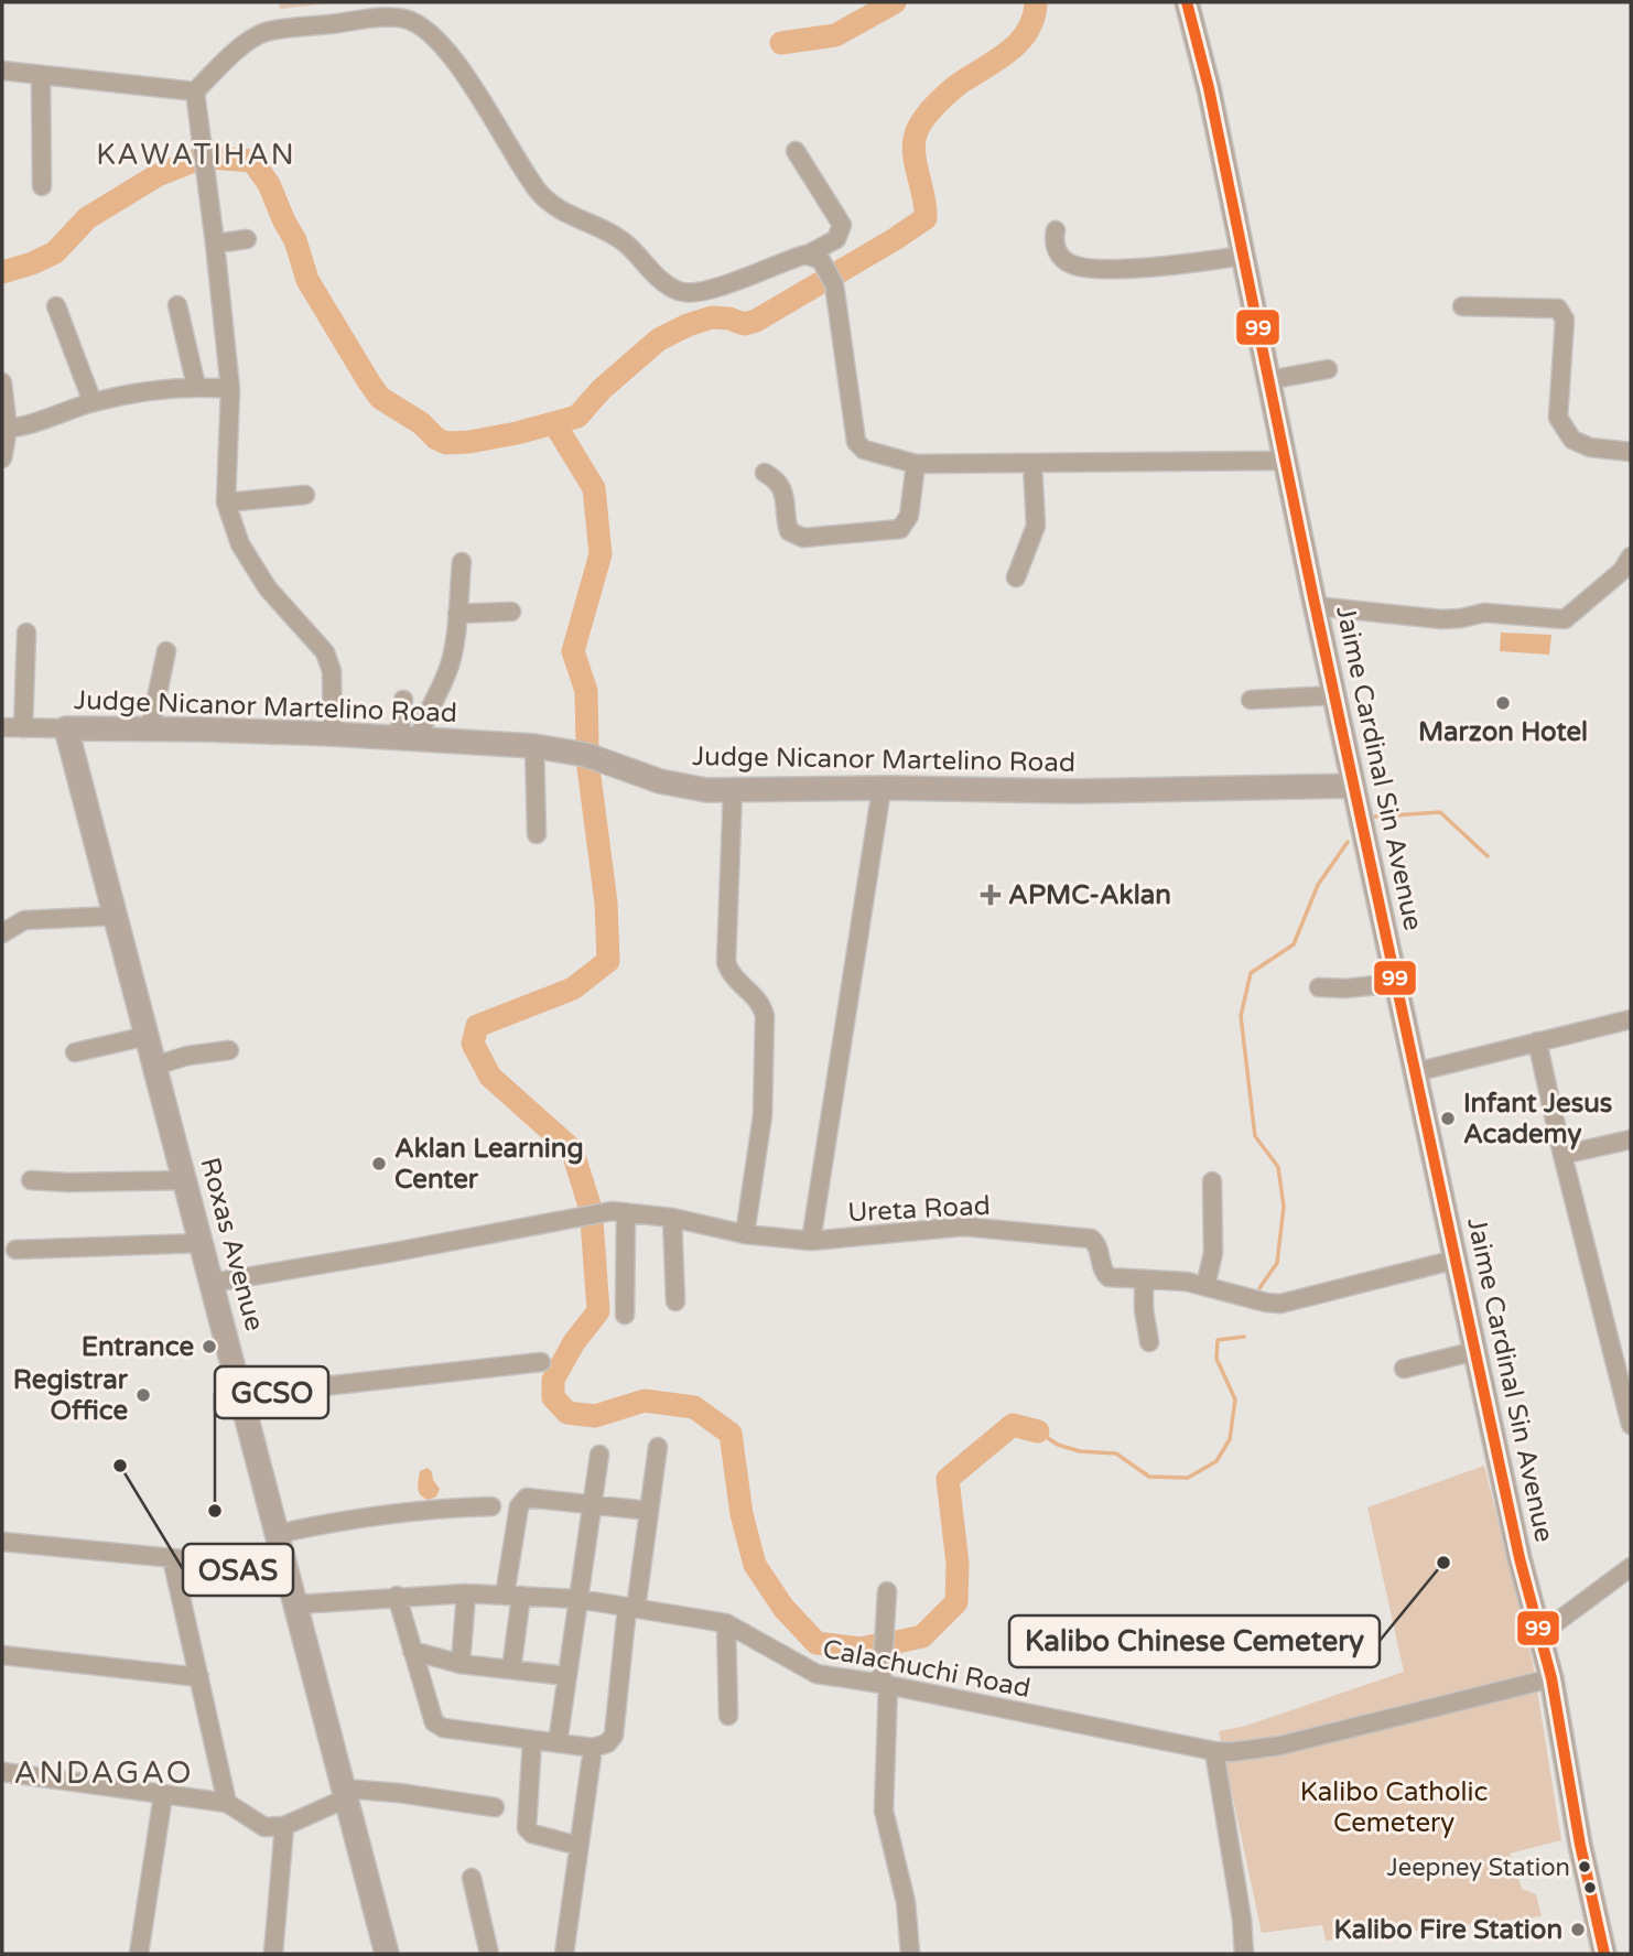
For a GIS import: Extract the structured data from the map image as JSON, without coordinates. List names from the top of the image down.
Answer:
{
  "streets": {
    "main road": ["Judge Nicanor Martelino Road", "Jaime Cardinal Sin Avenue", "Roxas Avenue"],
    "street": ["Ureta Road", "Calachuchi Road"]
  },
  "crossings": [
    ["Judge Nicanor Martelino Road", "Jaime Cardinal Sin Avenue"],
    ["Judge Nicanor Martelino Road", "Roxas Avenue"],
    ["Jaime Cardinal Sin Avenue", "Ureta Road"],
    ["Jaime Cardinal Sin Avenue", "Calachuchi Road"],
    ["Roxas Avenue", "Calachuchi Road"]
  ],
  "districts": ["KAWATIHAN", "ANDAGAO"],
  "parks": ["Kalibo Catholic Cemetery"],
  "places": {
    "other": [
      "Marzon Hotel",
      "Infant Jesus Academy",
      "Aklan Learning Center",
      "Entrance",
      "Registrar Office",
      "OSAS",
      "GCSO",
      "Kalibo Chinese Cemetery",
      "Jeepney Station",
      "Kalibo Fire Station"
    ],
    "health": ["APMC-Aklan"]
  },
  "lines": ["transit line 99"]
}
